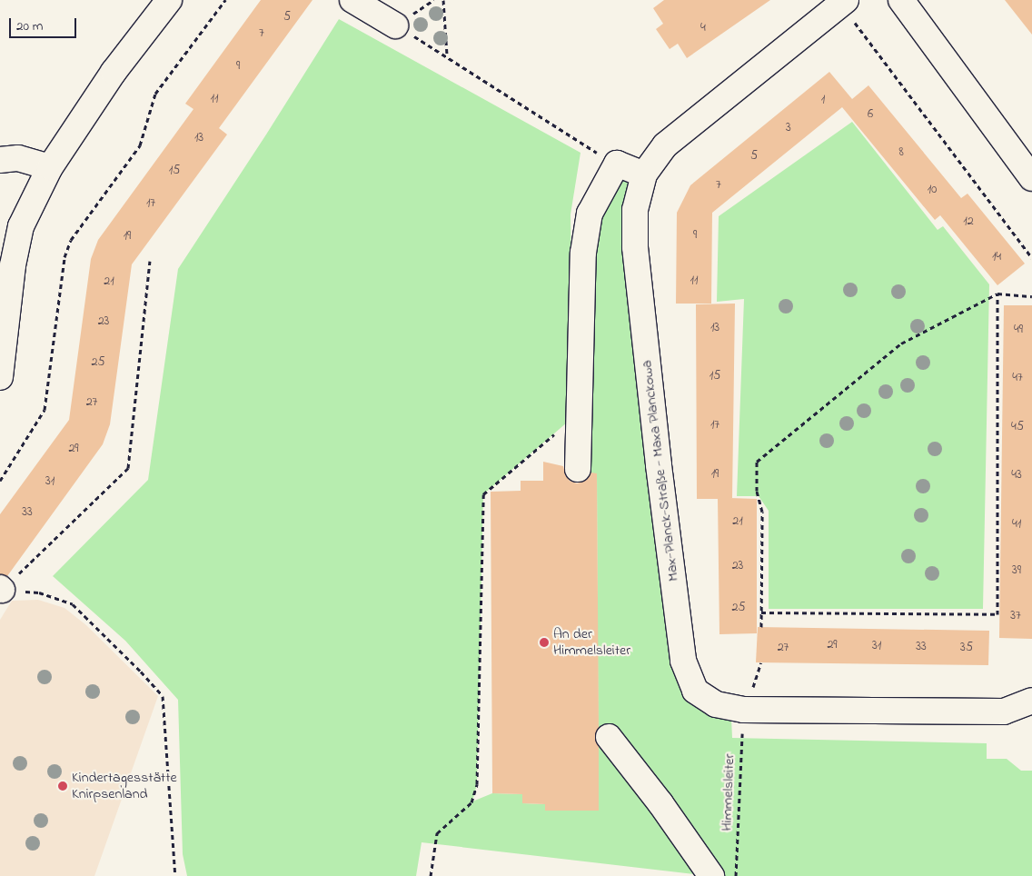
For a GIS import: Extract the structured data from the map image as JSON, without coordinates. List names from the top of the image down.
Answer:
{
  "streets": {
    "street": ["Max-Planck-Straße - Maxa Planckowa"],
    "path": ["Himmelsleiter"]
  },
  "crossings": [
    ["Max-Planck-Straße - Maxa Planckowa", "Himmelsleiter"]
  ],
  "places": ["An der Himmelsleiter", "Kindertagesstätte Knirpsenland"],
  "house_numbers": [
    "5",
    "4",
    "7",
    "9",
    "11",
    "1",
    "6",
    "3",
    "13",
    "8",
    "5",
    "15",
    "7",
    "10",
    "17",
    "12",
    "9",
    "19",
    "14",
    "11",
    "21",
    "23",
    "13",
    "49",
    "25",
    "15",
    "47",
    "27",
    "17",
    "45",
    "29",
    "19",
    "43",
    "31",
    "33",
    "21",
    "41",
    "23",
    "39",
    "25",
    "37",
    "29",
    "31",
    "33",
    "27",
    "35"
  ],
  "scale_bar": "20 m"
}
